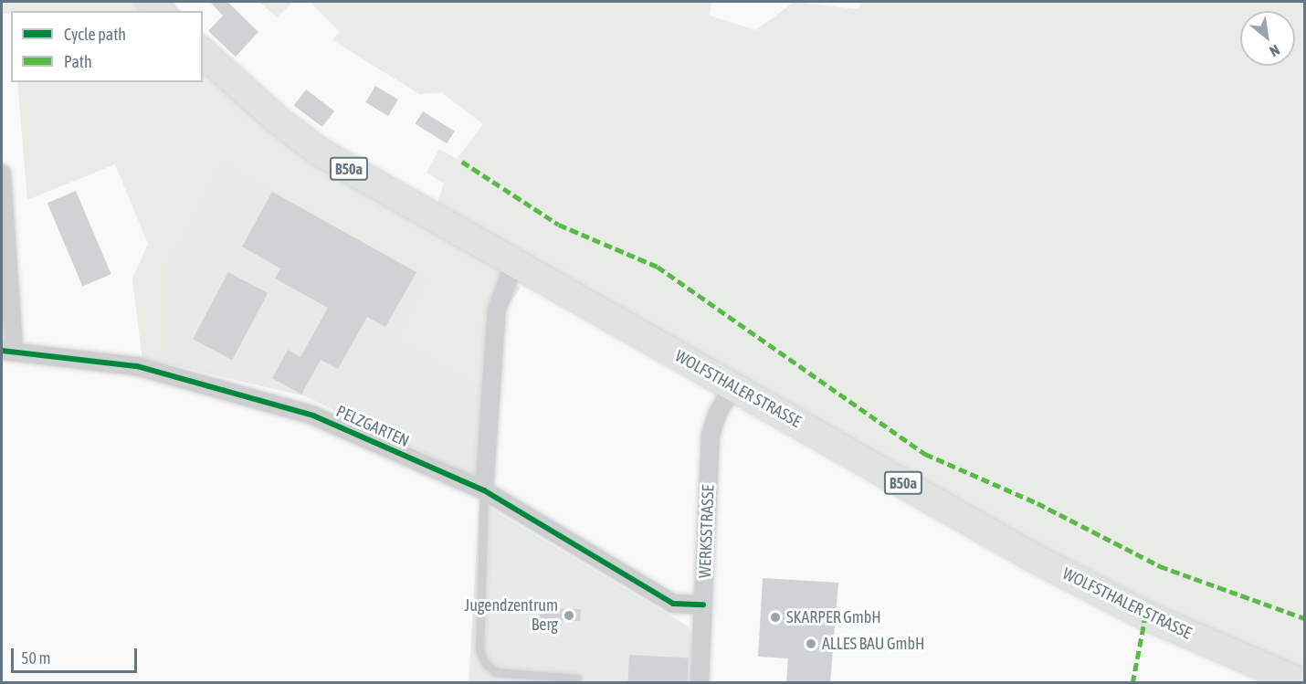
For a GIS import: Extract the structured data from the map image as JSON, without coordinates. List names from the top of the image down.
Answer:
{
  "streets": {
    "main road": ["B50a", "WOLFSTHALER STRASSE"],
    "street": ["PELZGARTEN", "WERKSSTRASSE"]
  },
  "crossings": [
    ["WOLFSTHALER STRASSE", "WERKSSTRASSE"],
    ["PELZGARTEN", "WERKSSTRASSE"]
  ],
  "places": ["Jugendzentrum Berg", "SKARPER GmbH", "ALLES BAU GmbH"],
  "legend": ["Cycle path", "Path"],
  "scale_bar": "50 m",
  "north": "bottom right"
}
